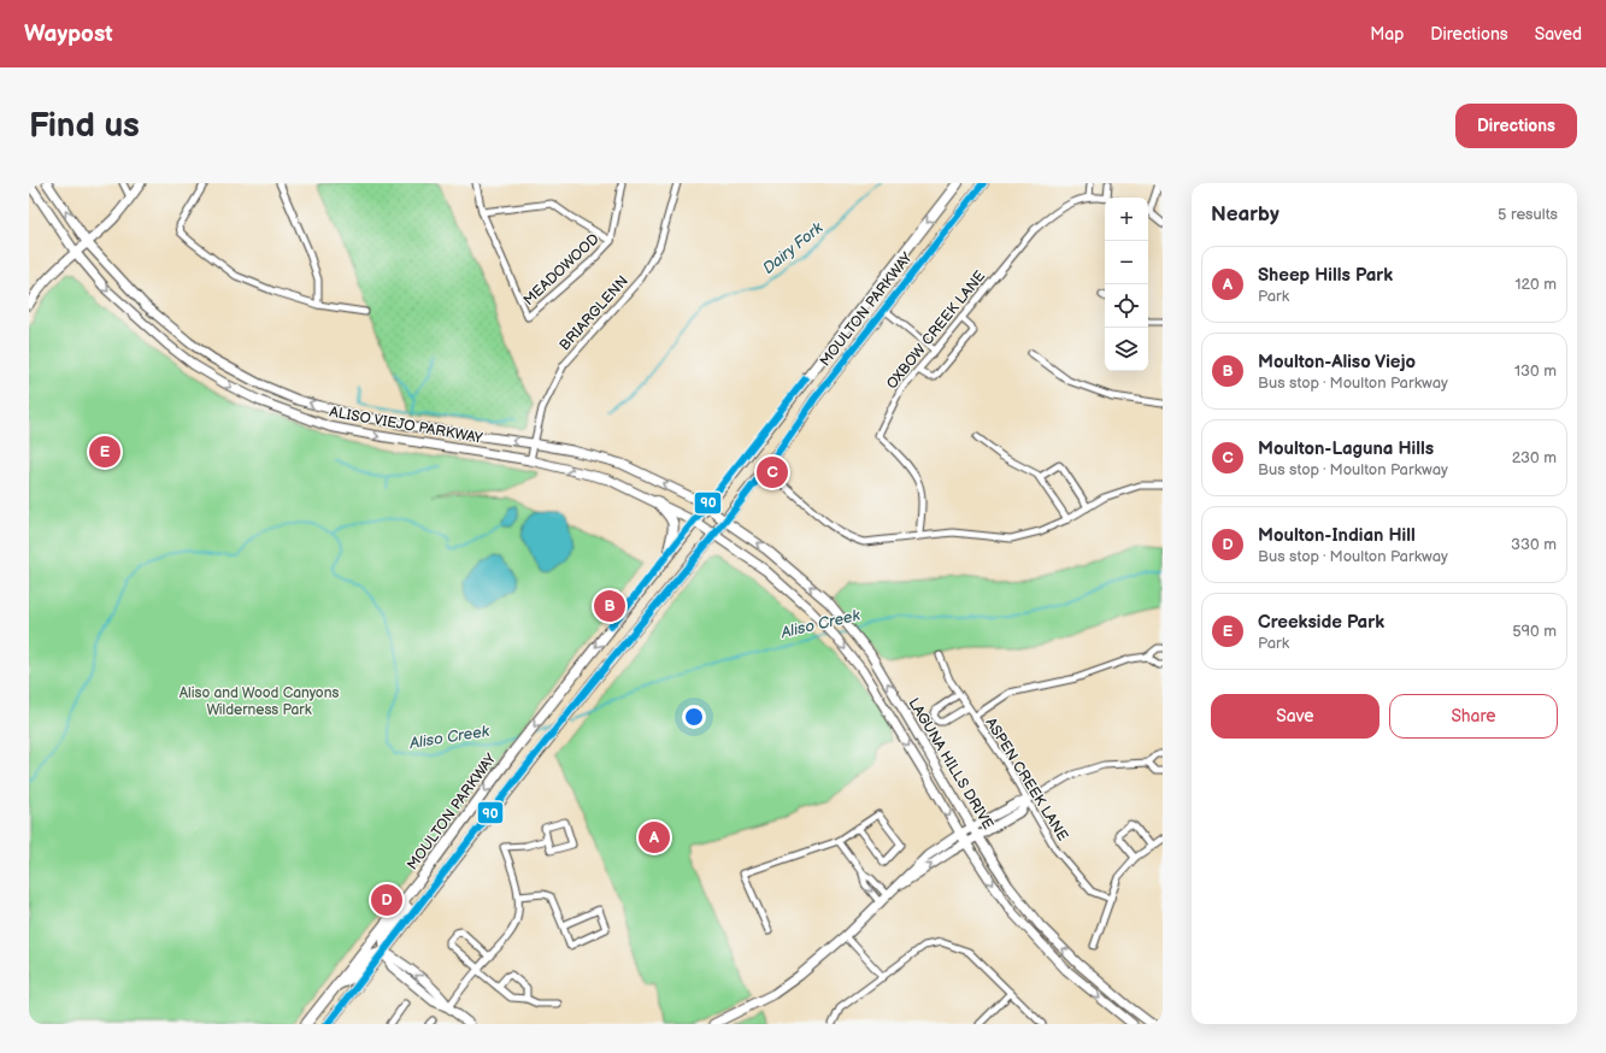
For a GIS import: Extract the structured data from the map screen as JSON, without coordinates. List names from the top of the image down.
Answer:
{
  "streets": {
    "main road": ["MOULTON PARKWAY", "ALISO VIEJO PARKWAY", "LAGUNA HILLS DRIVE"],
    "street": [
      "MEADOWOOD",
      "BRIARGLENN",
      "OXBOW CREEK LANE",
      "ASPEN CREEK LANE"
    ]
  },
  "crossings": [
    ["MOULTON PARKWAY", "ALISO VIEJO PARKWAY"],
    ["MOULTON PARKWAY", "LAGUNA HILLS DRIVE"],
    ["BRIARGLENN", "ALISO VIEJO PARKWAY"],
    ["ALISO VIEJO PARKWAY", "LAGUNA HILLS DRIVE"]
  ],
  "water": ["Dairy Fork", "Aliso Creek"],
  "parks": ["Aliso and Wood Canyons Wilderness Park"],
  "lines": ["transit line 90"],
  "page": {
    "header": "Waypost",
    "nav": ["Map", "Directions", "Saved"],
    "buttons": [
      "Directions",
      ["Save", "Share"]
    ],
    "title": "Find us",
    "heading": ["Nearby", "5 results"],
    "map_buttons": ["+", "−"],
    "list": [
      {
        "mark": "A",
        "name": "Sheep Hills Park",
        "note": "Park",
        "value": "120 m"
      },
      {
        "mark": "B",
        "name": "Moulton-Aliso Viejo",
        "note": "Bus stop · Moulton Parkway",
        "value": "130 m"
      },
      {
        "mark": "C",
        "name": "Moulton-Laguna Hills",
        "note": "Bus stop · Moulton Parkway",
        "value": "230 m"
      },
      {
        "mark": "D",
        "name": "Moulton-Indian Hill",
        "note": "Bus stop · Moulton Parkway",
        "value": "330 m"
      },
      {
        "mark": "E",
        "name": "Creekside Park",
        "note": "Park",
        "value": "590 m"
      }
    ],
    "pins": [
      "E",
      "C",
      "B",
      "A",
      "D"
    ]
  }
}
